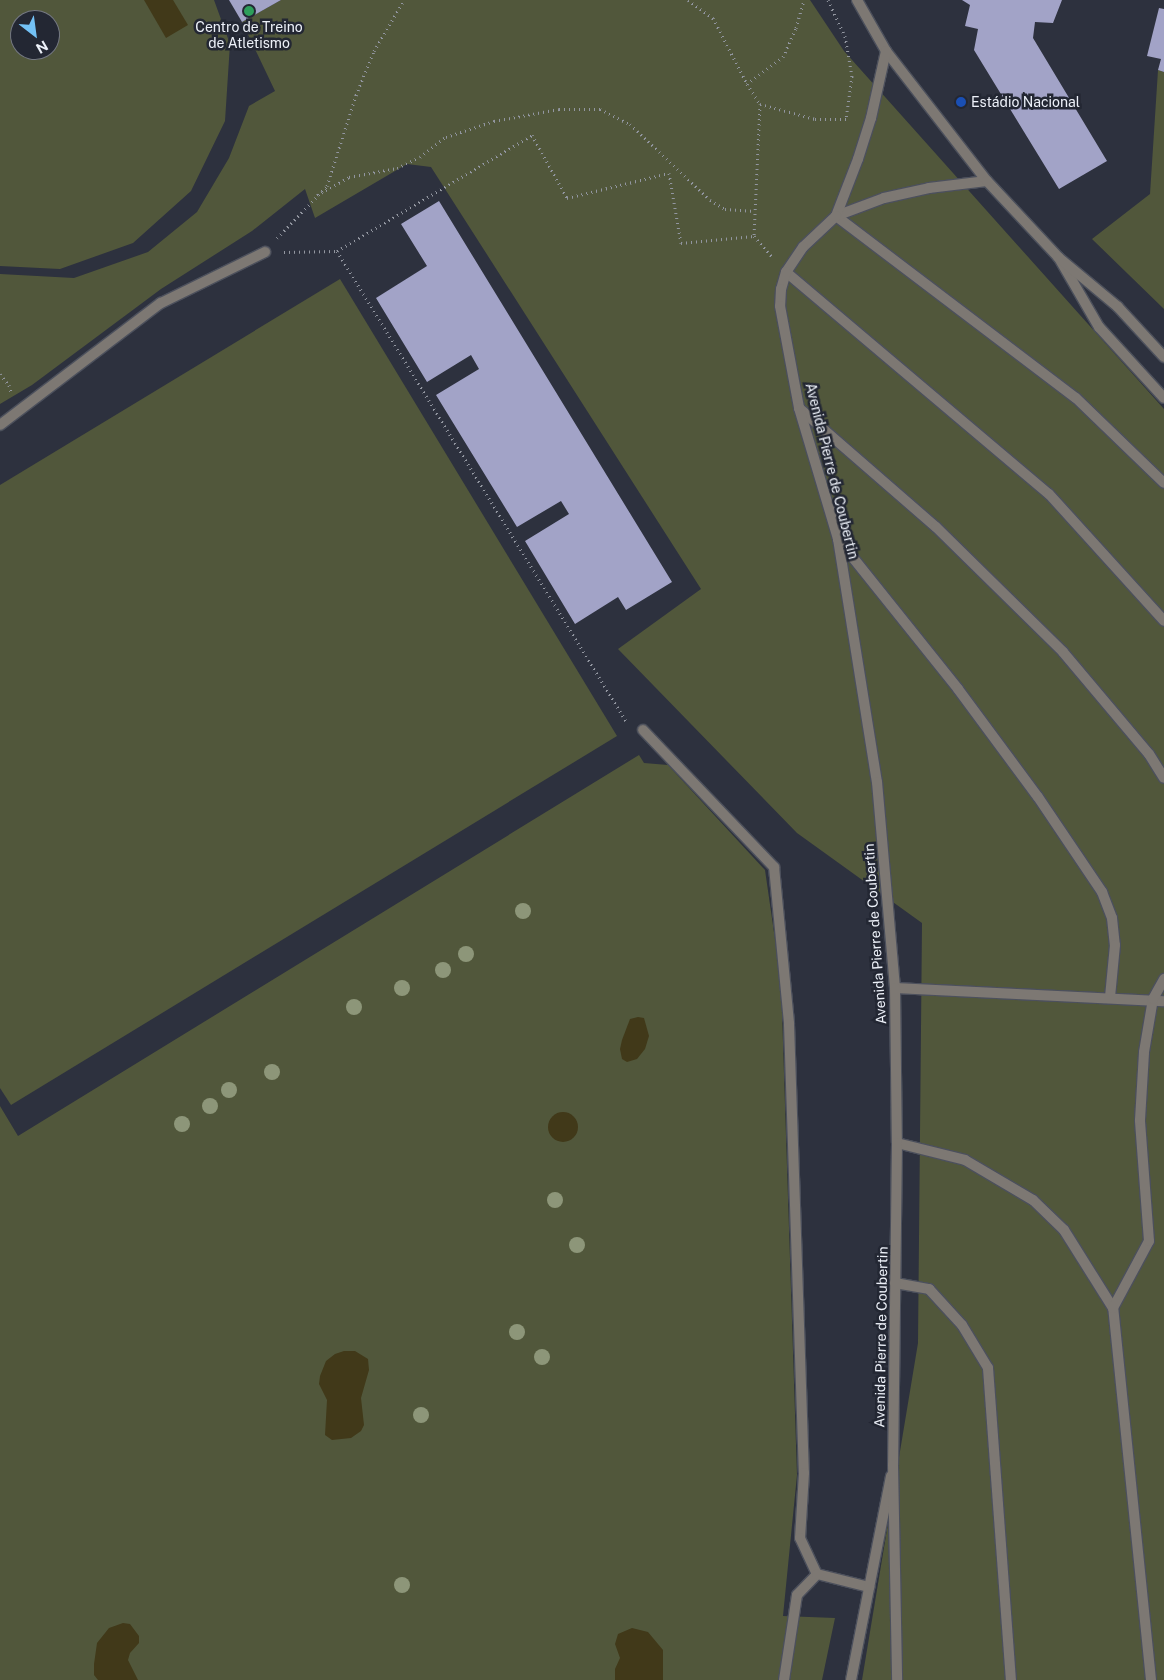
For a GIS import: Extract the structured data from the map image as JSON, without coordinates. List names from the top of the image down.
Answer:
{
  "streets": {
    "street": ["Avenida Pierre de Coubertin"]
  },
  "places": ["Centro de Treino de Atletismo", "Estádio Nacional"],
  "north": "bottom right"
}
